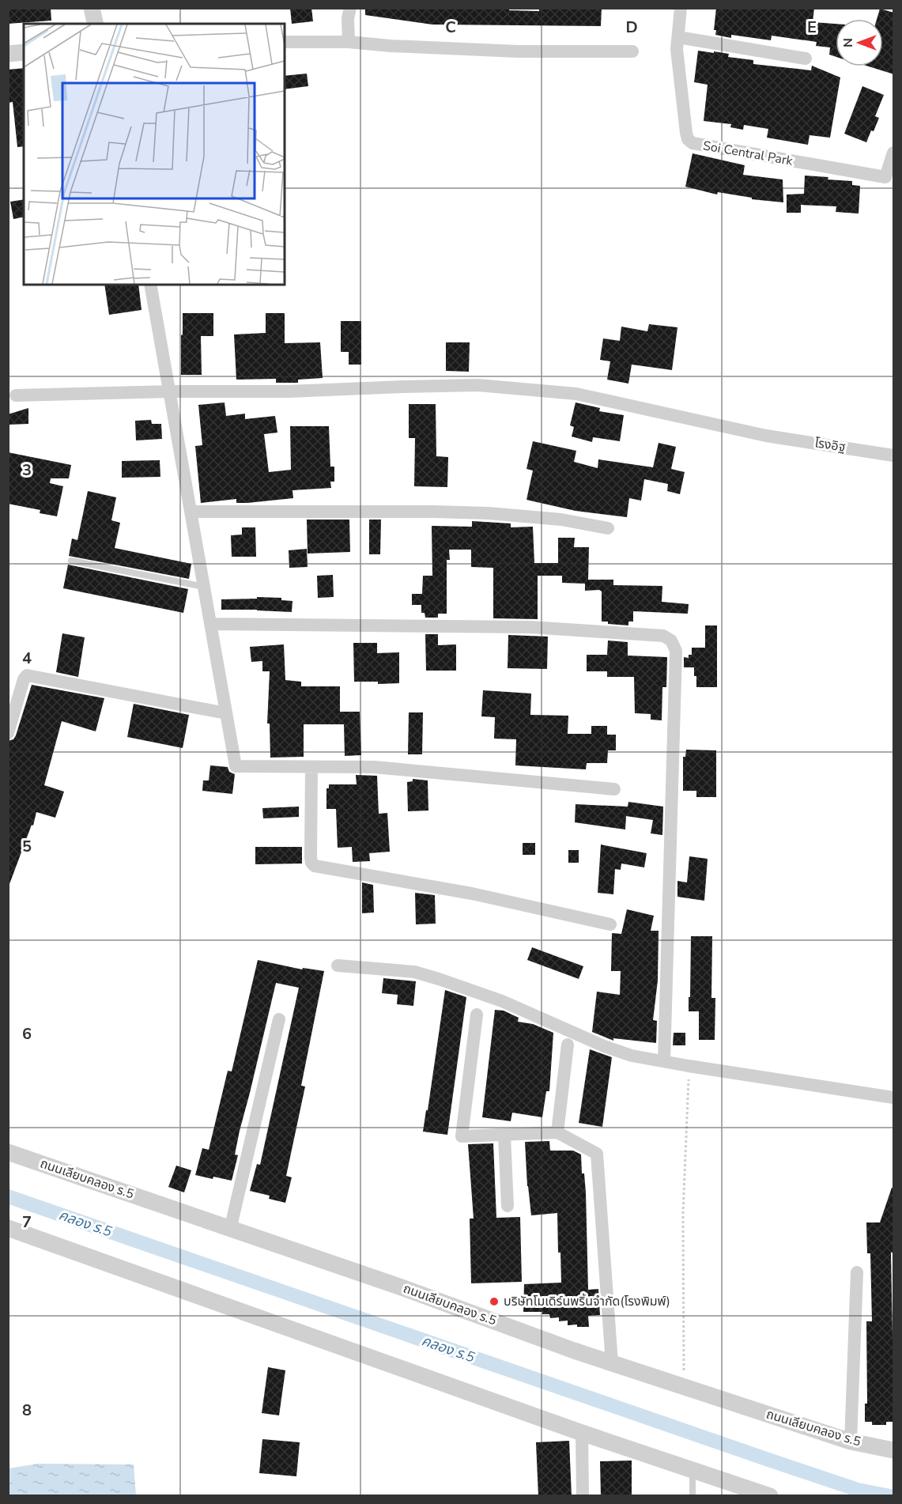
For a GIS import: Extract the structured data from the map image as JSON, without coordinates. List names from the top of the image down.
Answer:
{
  "streets": {
    "street": ["Soi Central Park", "โรงอิฐ", "ถนนเลียบคลอง ร.5"]
  },
  "water": ["คลอง ร.5"],
  "places": ["บริษัทโมเดิร์นพริ้นจำกัด(โรงพิมพ์)"],
  "north": "left",
  "grid": {
    "columns": ["C", "D", "E"],
    "rows": [
      "3",
      "4",
      "5",
      "6",
      "7",
      "8"
    ]
  }
}
